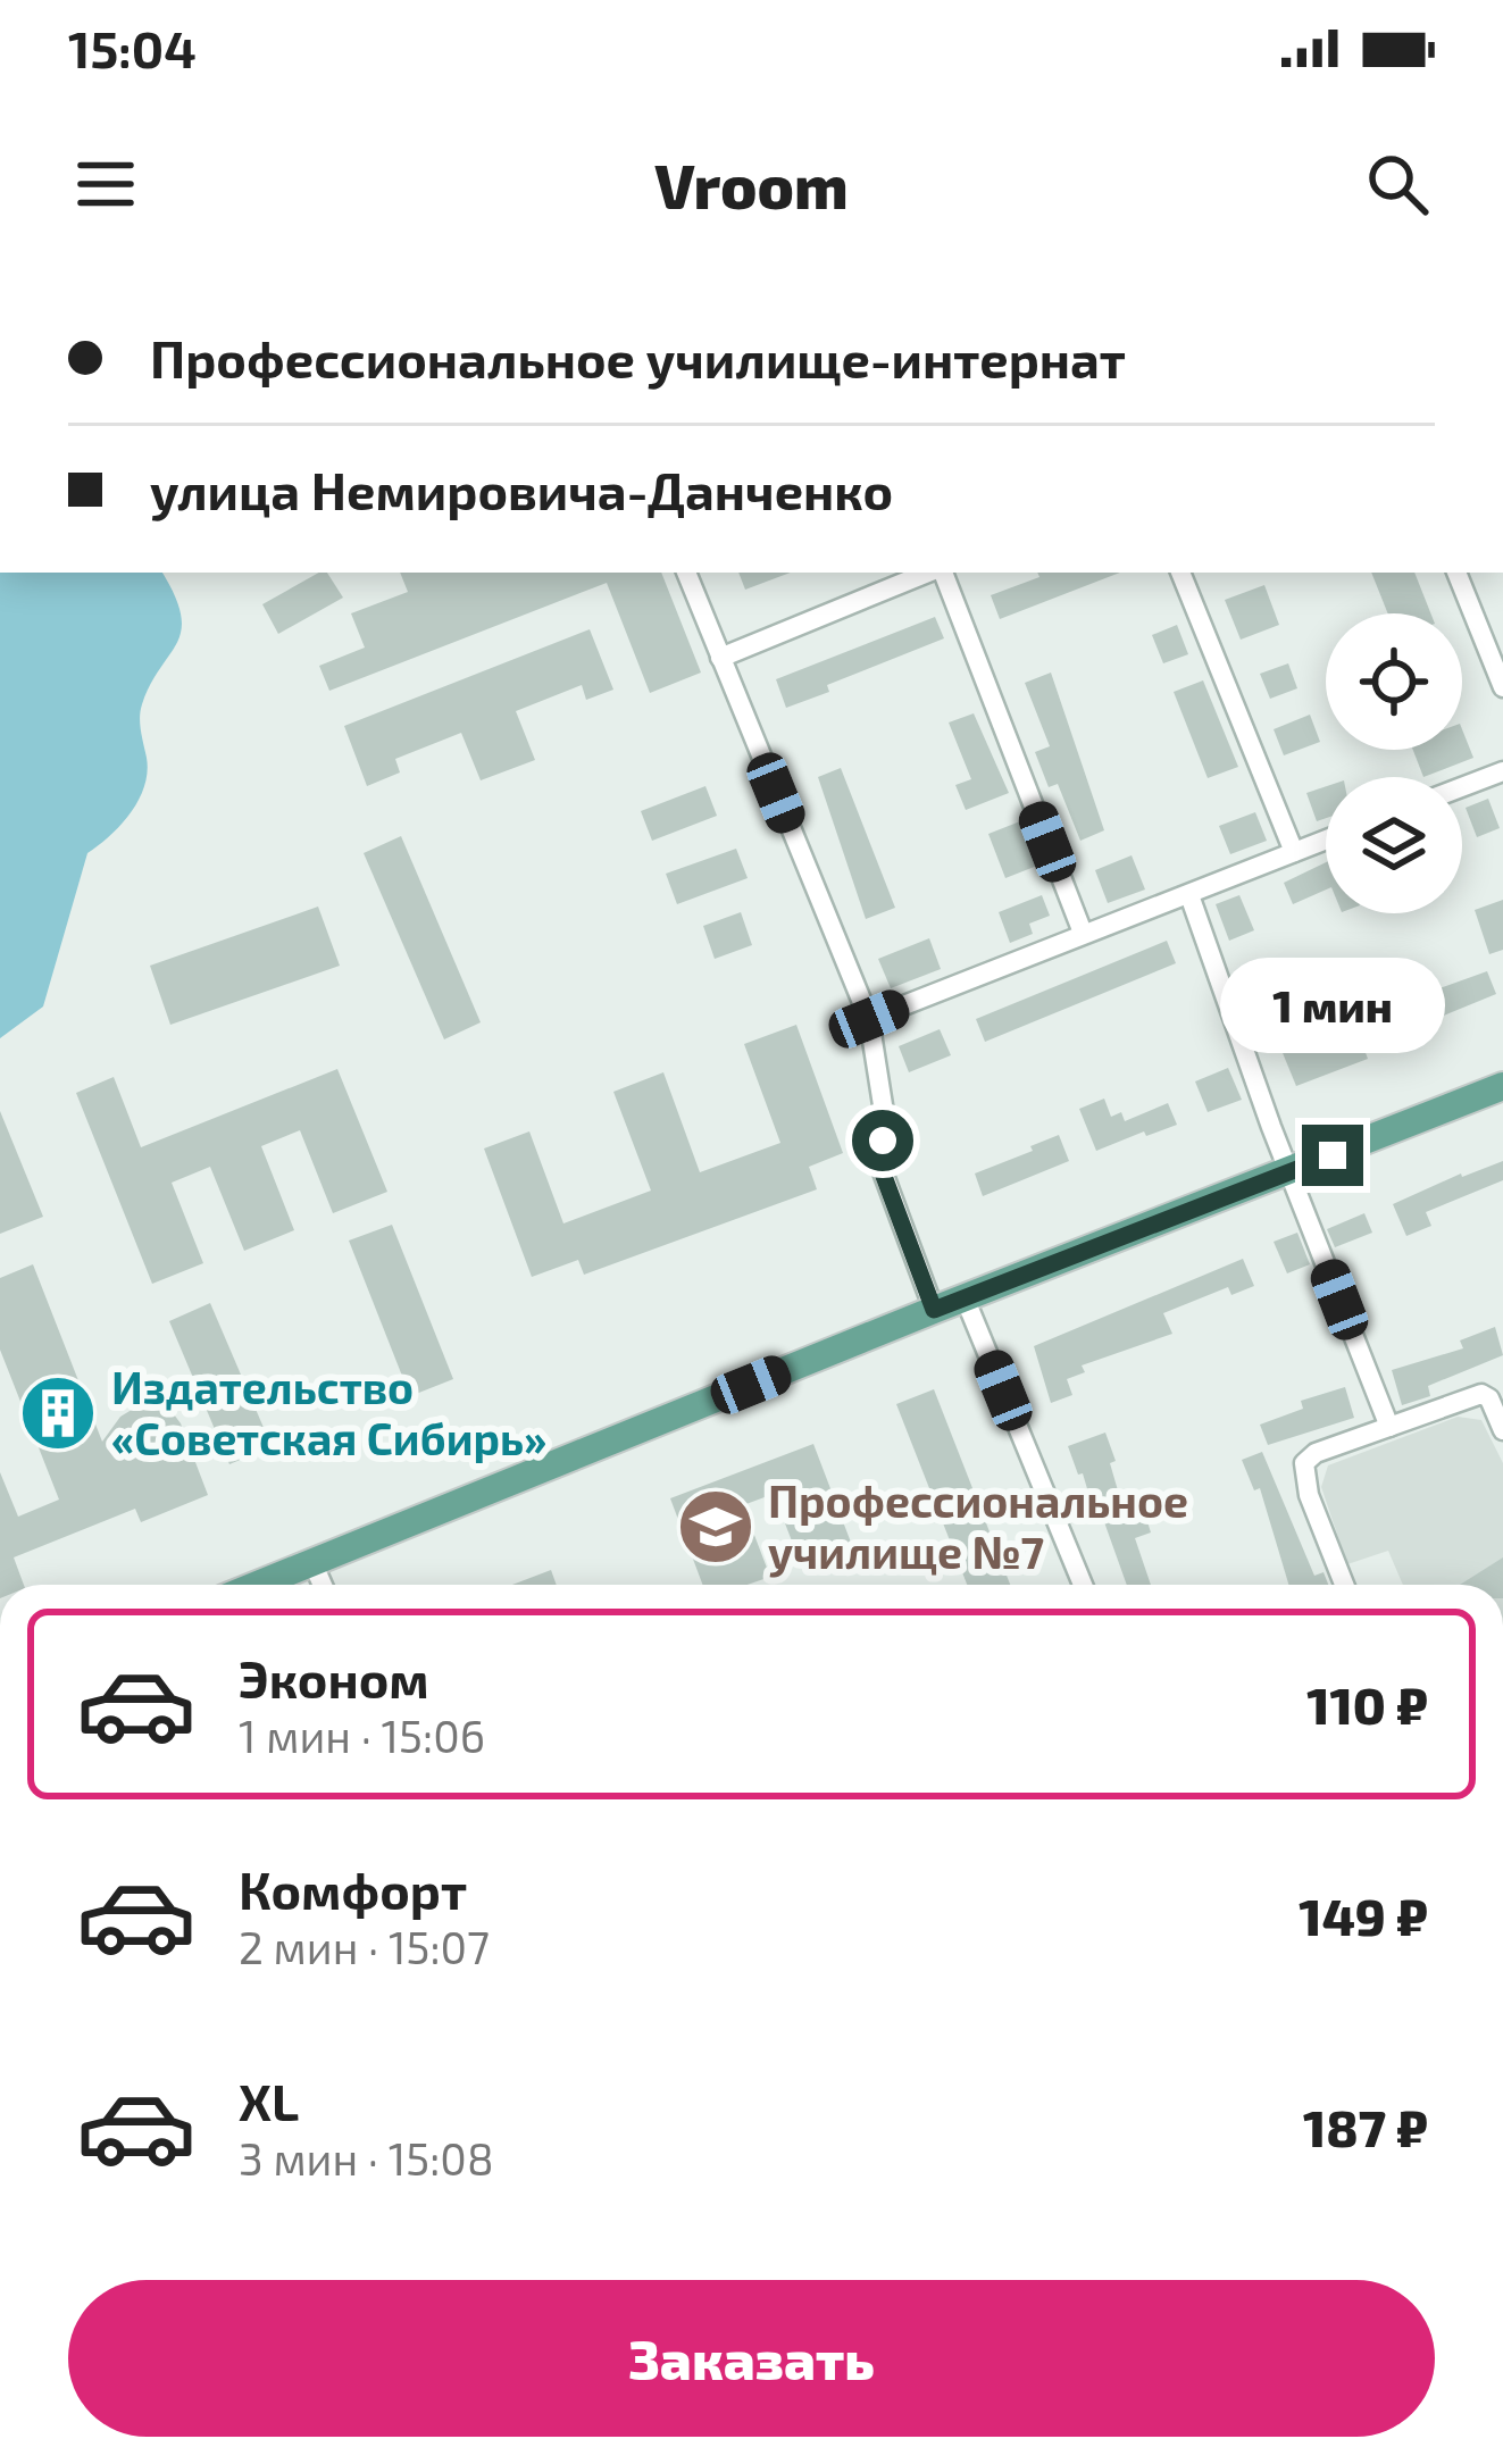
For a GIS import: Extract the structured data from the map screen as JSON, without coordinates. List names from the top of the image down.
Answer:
{
  "places": {
    "building": ["Издательство «Советская Сибирь»"],
    "school or university": ["Профессиональное училище №7"]
  },
  "page": {
    "status": "15:04",
    "header": "Vroom",
    "banner": ["Профессиональное училище-интернат", "улица Немировича-Данченко"],
    "bubble": "1 мин",
    "list": [
      {
        "name": "Эконом",
        "note": "1 мин · 15:06",
        "value": "110 ₽"
      },
      {
        "name": "Комфорт",
        "note": "2 мин · 15:07",
        "value": "149 ₽"
      },
      {
        "name": "XL",
        "note": "3 мин · 15:08",
        "value": "187 ₽"
      }
    ],
    "buttons": "Заказать"
  }
}
